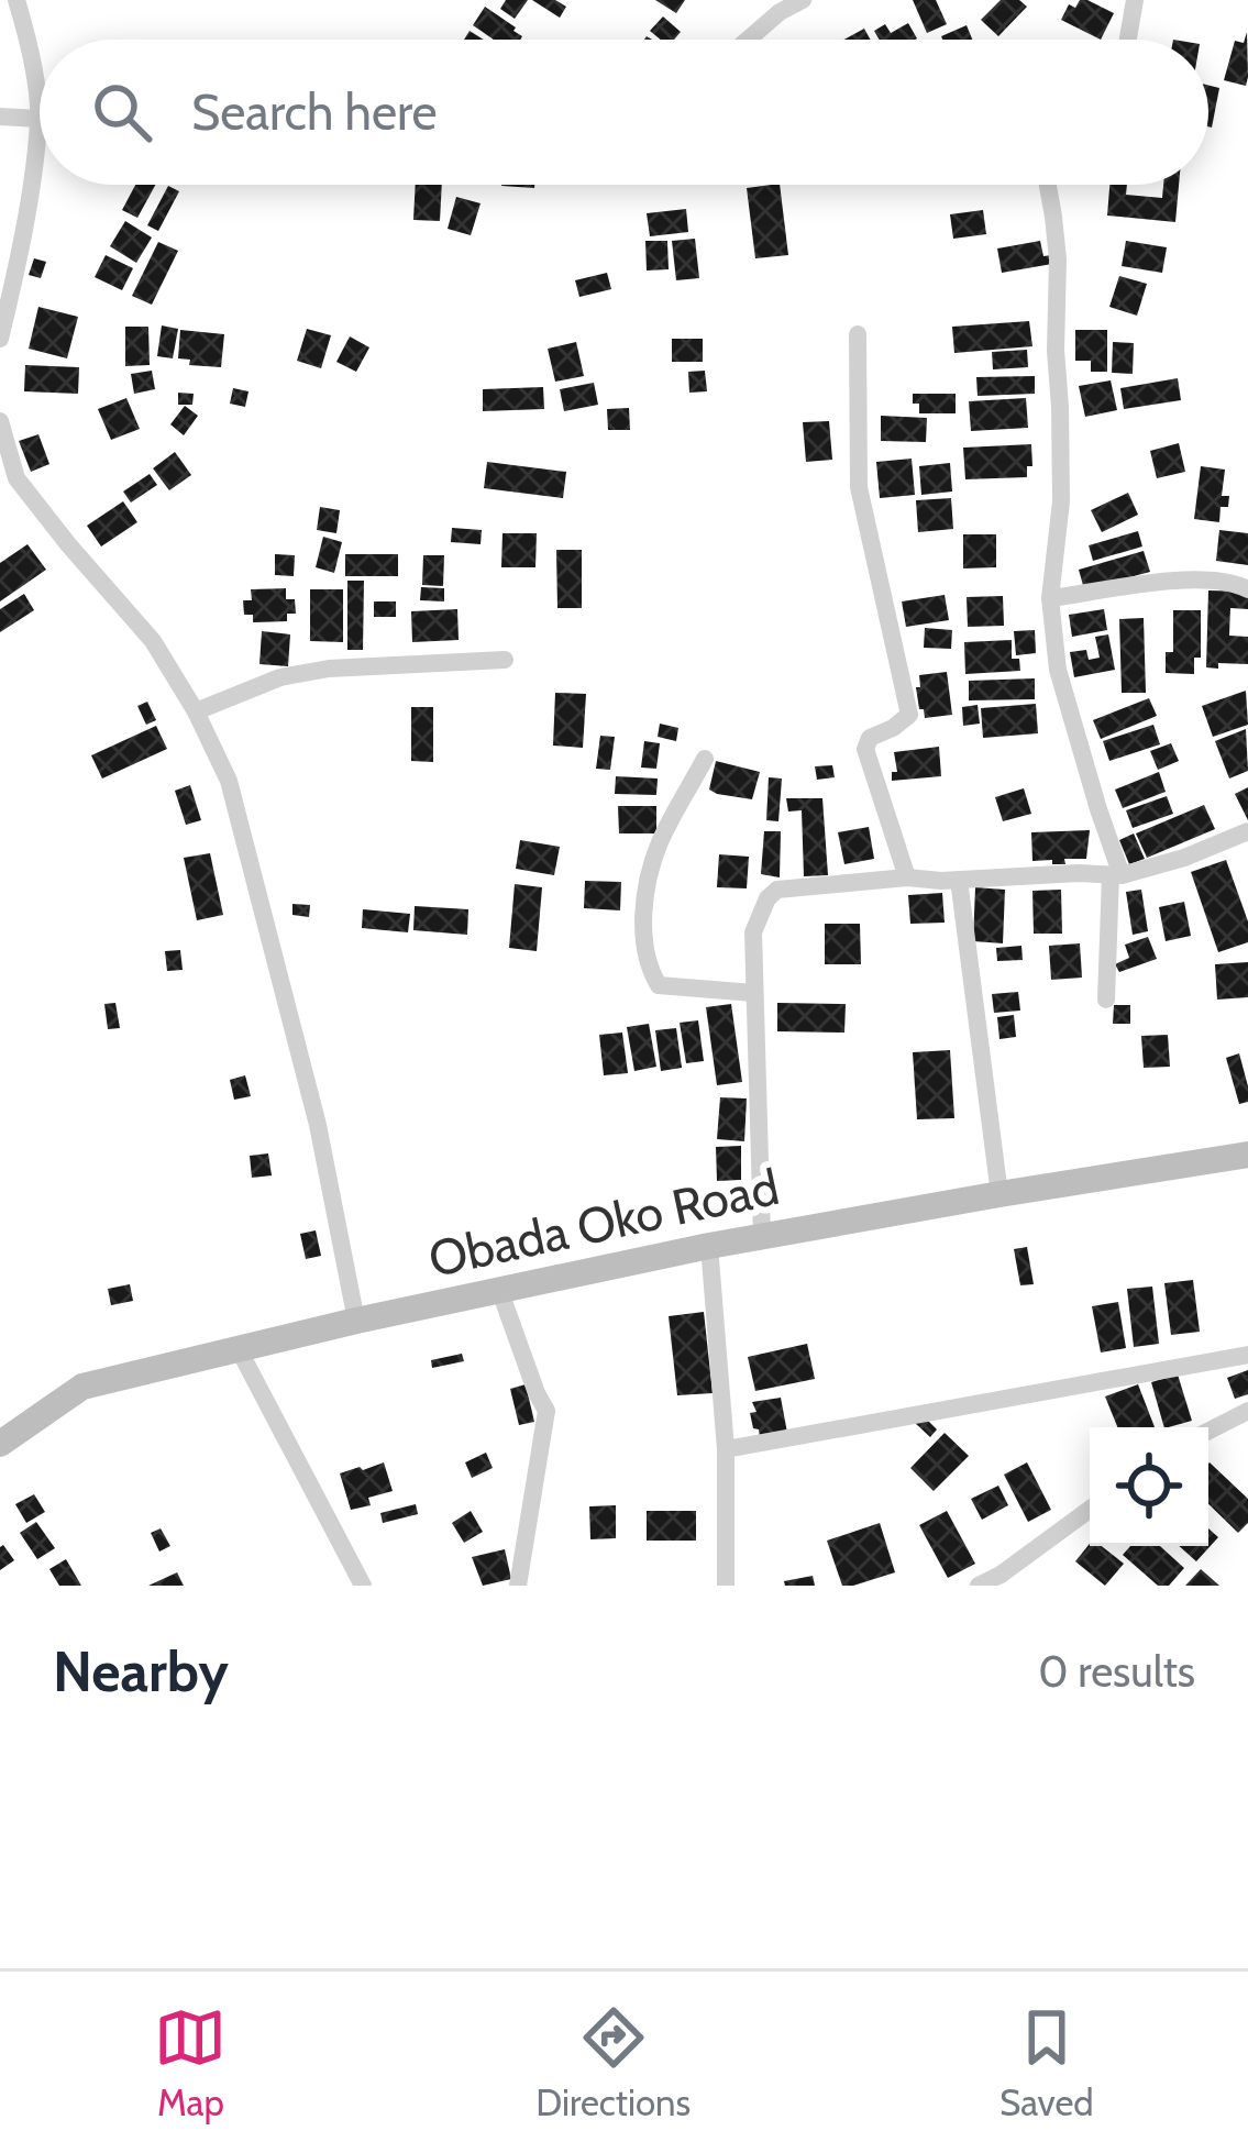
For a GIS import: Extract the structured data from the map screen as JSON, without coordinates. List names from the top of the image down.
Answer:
{
  "streets": {
    "main road": ["Obada Oko Road"]
  },
  "page": {
    "search": "Search here",
    "heading": ["Nearby", "0 results"],
    "nav": ["Map", "Directions", "Saved"]
  }
}
